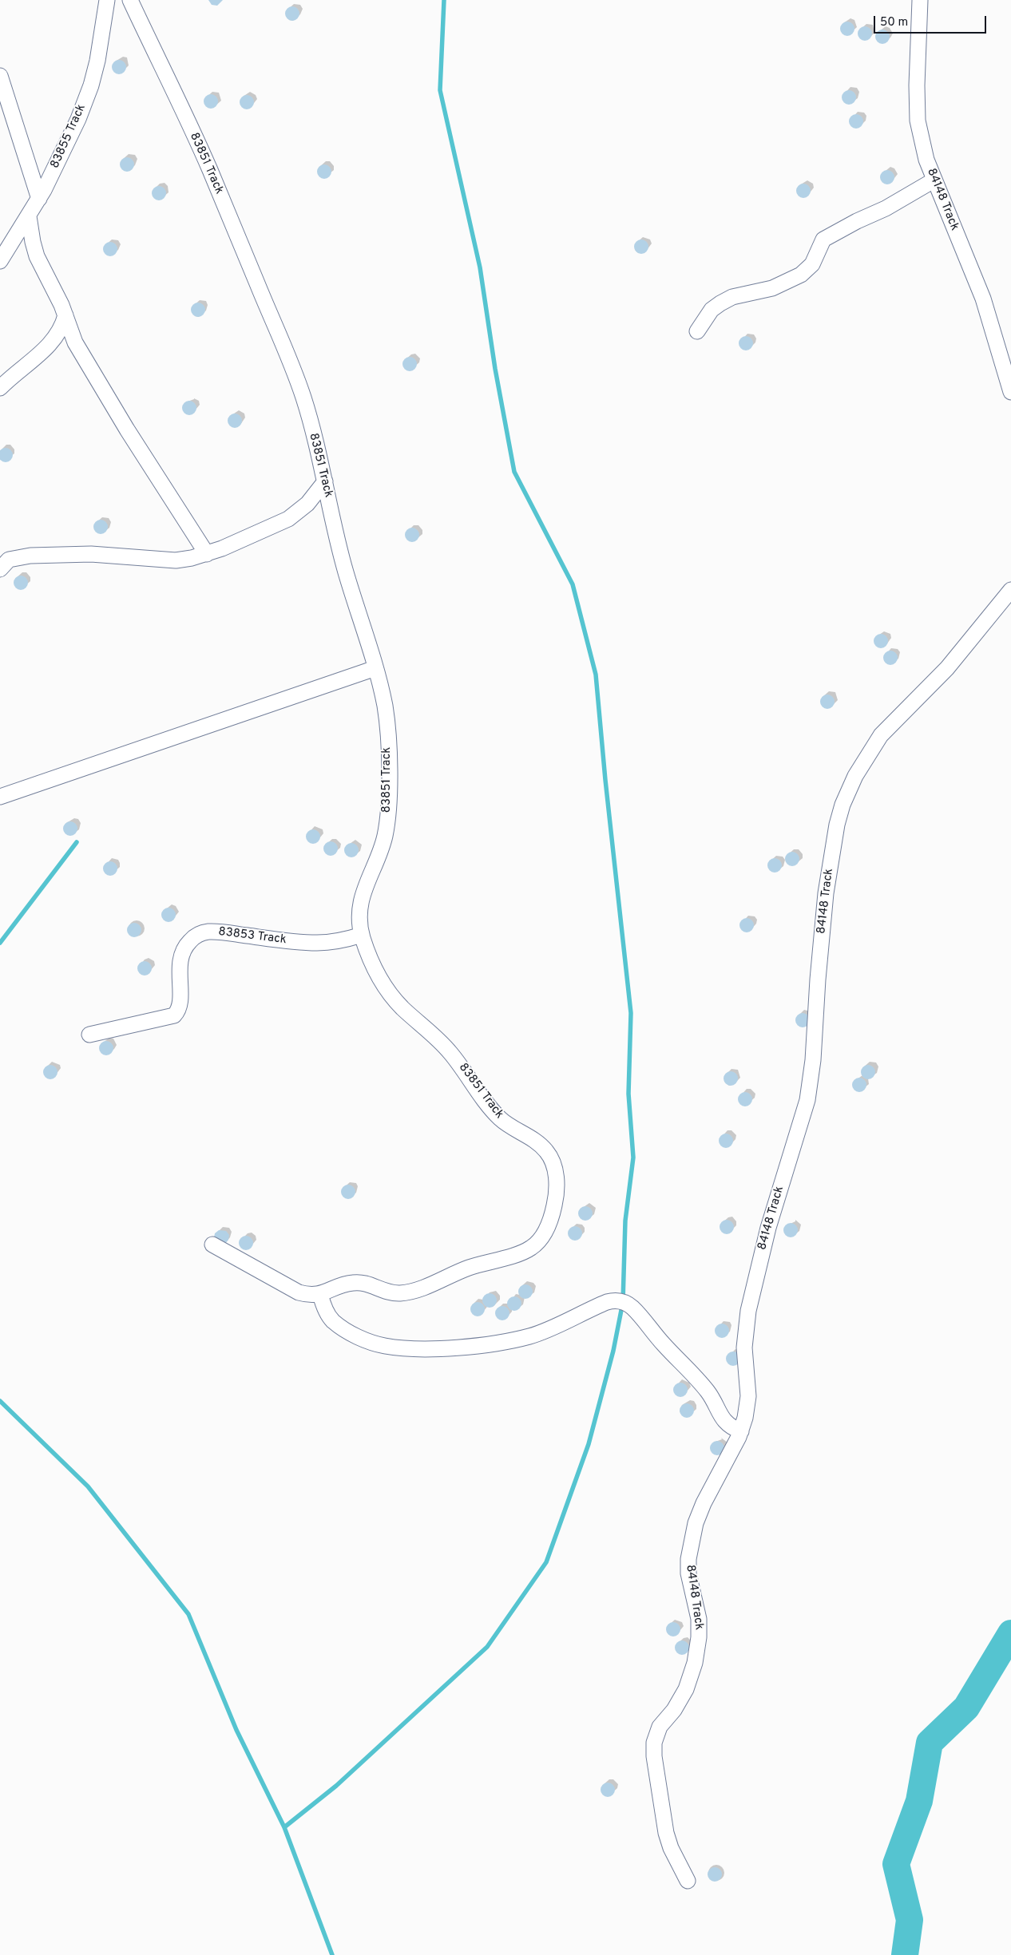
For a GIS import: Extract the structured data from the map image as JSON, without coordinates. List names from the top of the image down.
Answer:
{
  "streets": {
    "street": [
      "83855 Track",
      "83851 Track",
      "84148 Track",
      "83853 Track"
    ]
  },
  "crossings": [
    ["83851 Track", "83853 Track"]
  ],
  "scale_bar": "50 m"
}
